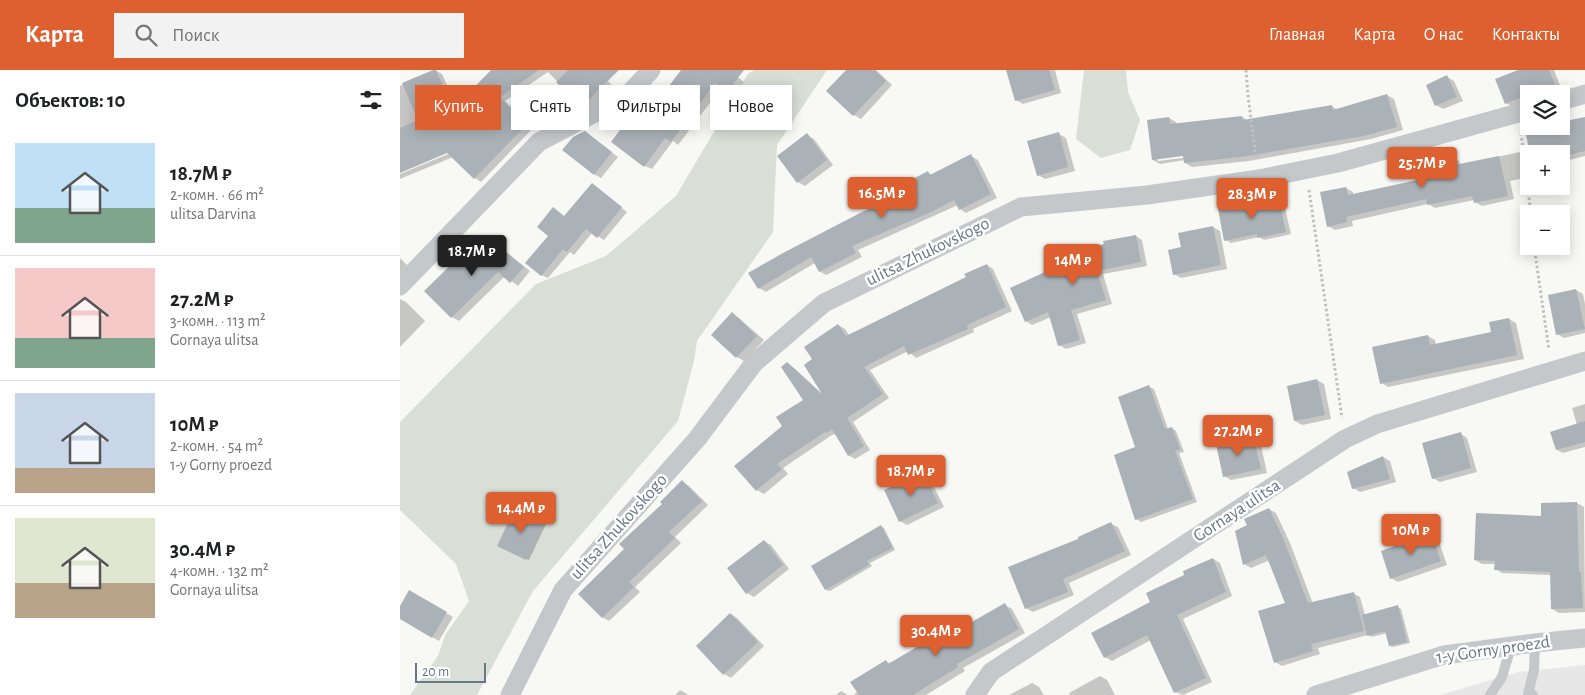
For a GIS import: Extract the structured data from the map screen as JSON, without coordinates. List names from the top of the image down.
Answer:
{
  "streets": {
    "street": ["ulitsa Zhukovskogo", "Gornaya ulitsa", "1-y Gorny proezd"]
  },
  "scale_bar": "20 m",
  "page": {
    "header": "Карта",
    "search": "Поиск",
    "nav": [
      "Главная",
      "Карта",
      "О нас",
      "Контакты"
    ],
    "heading": "Объектов: 10",
    "map_buttons": ["+", "−"],
    "chip": [
      "Купить",
      "Снять",
      "Фильтры",
      "Новое"
    ],
    "list": [
      {
        "name": "18.7M ₽",
        "note": "2-комн. · 66 m² · ulitsa Darvina"
      },
      {
        "name": "27.2M ₽",
        "note": "3-комн. · 113 m² · Gornaya ulitsa"
      },
      {
        "name": "10M ₽",
        "note": "2-комн. · 54 m² · 1-y Gorny proezd"
      },
      {
        "name": "30.4M ₽",
        "note": "4-комн. · 132 m² · Gornaya ulitsa"
      }
    ],
    "price": [
      "25.7M ₽",
      "16.5M ₽",
      "28.3M ₽",
      "18.7M ₽",
      "14M ₽",
      "27.2M ₽",
      "18.7M ₽",
      "14.4M ₽",
      "10M ₽",
      "30.4M ₽"
    ],
    "scale": "20 m"
  }
}
